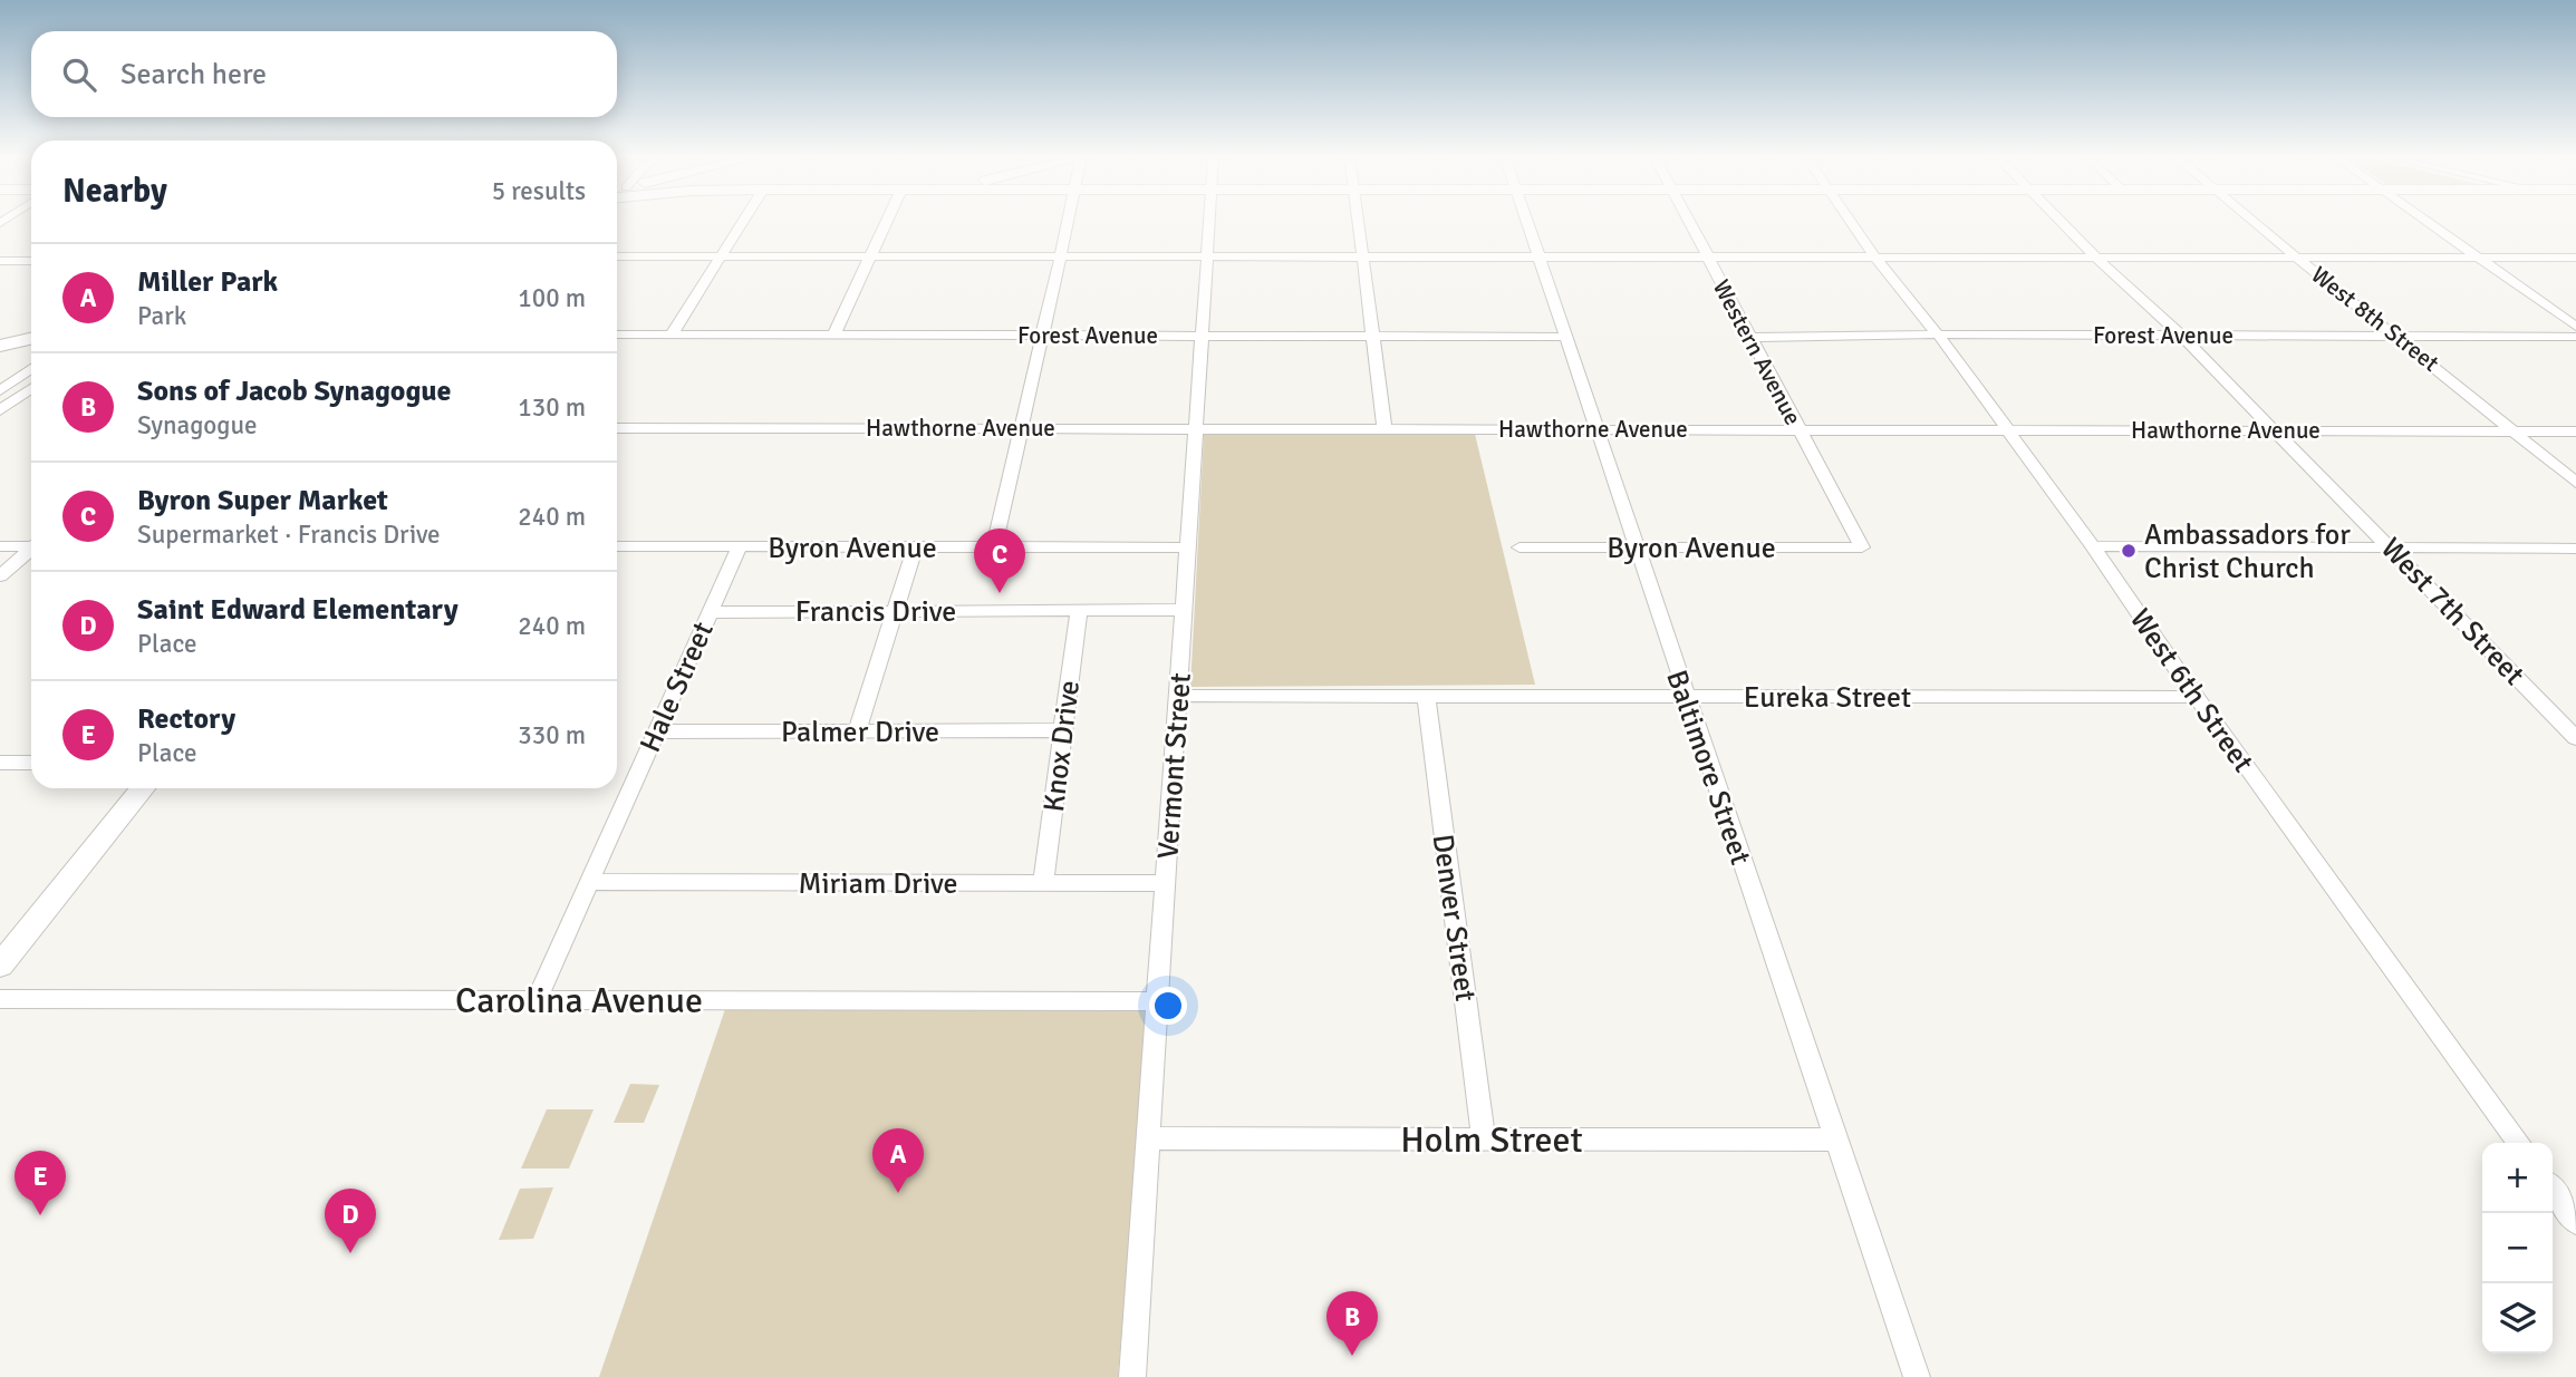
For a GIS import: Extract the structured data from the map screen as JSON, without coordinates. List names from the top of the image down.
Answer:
{
  "streets": {
    "street": [
      "West 8th Street",
      "Forest Avenue",
      "Western Avenue",
      "Hawthorne Avenue",
      "Byron Avenue",
      "Francis Drive",
      "West 7th Street",
      "Hale Street",
      "West 6th Street",
      "Eureka Street",
      "Palmer Drive",
      "Knox Drive",
      "Vermont Street",
      "Baltimore Street",
      "Miriam Drive",
      "Denver Street",
      "Carolina Avenue",
      "Holm Street"
    ]
  },
  "crossings": [
    ["West 8th Street", "Forest Avenue"],
    ["West 8th Street", "Hawthorne Avenue"],
    ["Forest Avenue", "Western Avenue"],
    ["Forest Avenue", "West 7th Street"],
    ["Forest Avenue", "West 6th Street"],
    ["Forest Avenue", "Vermont Street"],
    ["Forest Avenue", "Baltimore Street"],
    ["Western Avenue", "Hawthorne Avenue"],
    ["Western Avenue", "Byron Avenue"],
    ["Hawthorne Avenue", "West 7th Street"],
    ["Hawthorne Avenue", "West 6th Street"],
    ["Hawthorne Avenue", "Vermont Street"],
    ["Hawthorne Avenue", "Baltimore Street"],
    ["Byron Avenue", "Hale Street"],
    ["Byron Avenue", "Vermont Street"],
    ["Byron Avenue", "Baltimore Street"],
    ["Francis Drive", "Hale Street"],
    ["Francis Drive", "Knox Drive"],
    ["Francis Drive", "Vermont Street"],
    ["Hale Street", "Palmer Drive"],
    ["Hale Street", "Miriam Drive"],
    ["Hale Street", "Carolina Avenue"],
    ["West 6th Street", "Eureka Street"],
    ["Eureka Street", "Vermont Street"],
    ["Eureka Street", "Baltimore Street"],
    ["Eureka Street", "Denver Street"],
    ["Palmer Drive", "Knox Drive"],
    ["Knox Drive", "Miriam Drive"],
    ["Vermont Street", "Miriam Drive"],
    ["Vermont Street", "Carolina Avenue"],
    ["Vermont Street", "Holm Street"],
    ["Baltimore Street", "Holm Street"],
    ["Denver Street", "Holm Street"]
  ],
  "places": ["Ambassadors for Christ Church"],
  "page": {
    "search": "Search here",
    "heading": ["Nearby", "5 results"],
    "list": [
      {
        "mark": "A",
        "name": "Miller Park",
        "note": "Park",
        "value": "100 m"
      },
      {
        "mark": "B",
        "name": "Sons of Jacob Synagogue",
        "note": "Synagogue",
        "value": "130 m"
      },
      {
        "mark": "C",
        "name": "Byron Super Market",
        "note": "Supermarket · Francis Drive",
        "value": "240 m"
      },
      {
        "mark": "D",
        "name": "Saint Edward Elementary",
        "note": "Place",
        "value": "240 m"
      },
      {
        "mark": "E",
        "name": "Rectory",
        "note": "Place",
        "value": "330 m"
      }
    ],
    "pins": [
      "C",
      "A",
      "E",
      "D",
      "B"
    ],
    "map_buttons": ["+", "−"]
  }
}
